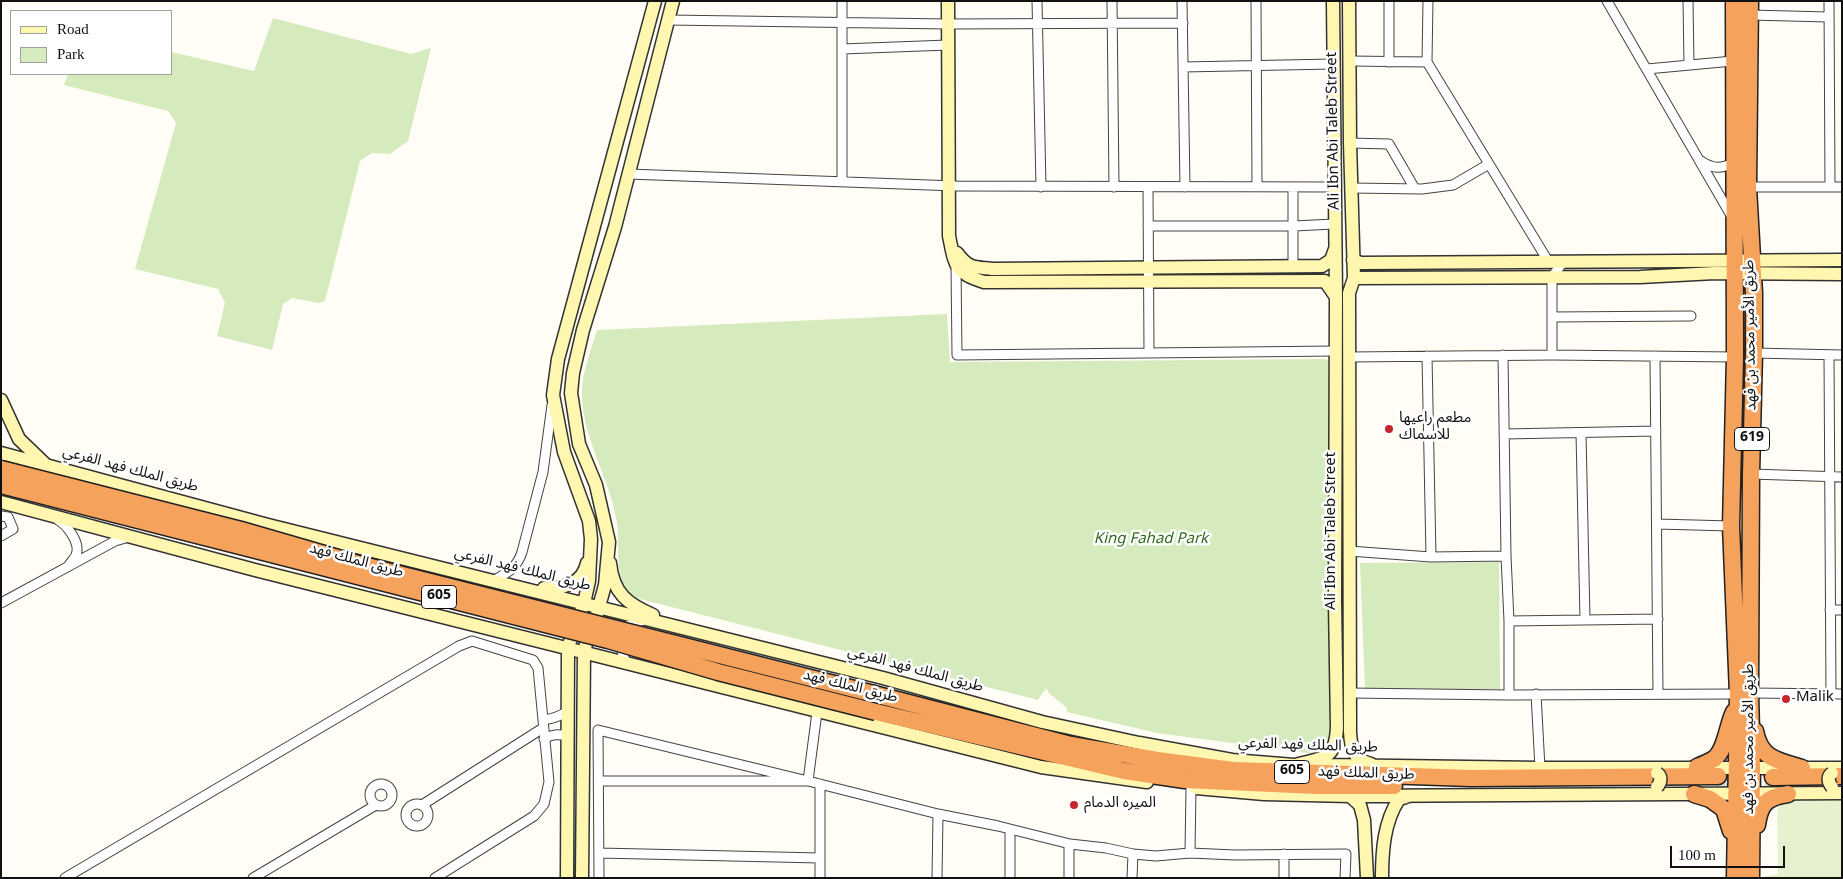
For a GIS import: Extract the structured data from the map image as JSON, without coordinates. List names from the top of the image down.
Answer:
{
  "streets": {
    "highway": [
      "طريق الأمير محمد بن فهد",
      "619",
      "طريق الملك فهد",
      "605"
    ],
    "street": ["Ali Ibn Abi Taleb Street", "طريق الملك فهد الفرعي"]
  },
  "crossings": [
    ["Ali Ibn Abi Taleb Street", "طريق الملك فهد الفرعي"],
    ["طريق الأمير محمد بن فهد", "طريق الملك فهد الفرعي"]
  ],
  "parks": ["King Fahad Park"],
  "places": ["مطعم راعيها للاسماك", "Malik", "الميره الدمام"],
  "legend": ["Road", "Park"],
  "scale_bar": "100 m"
}
